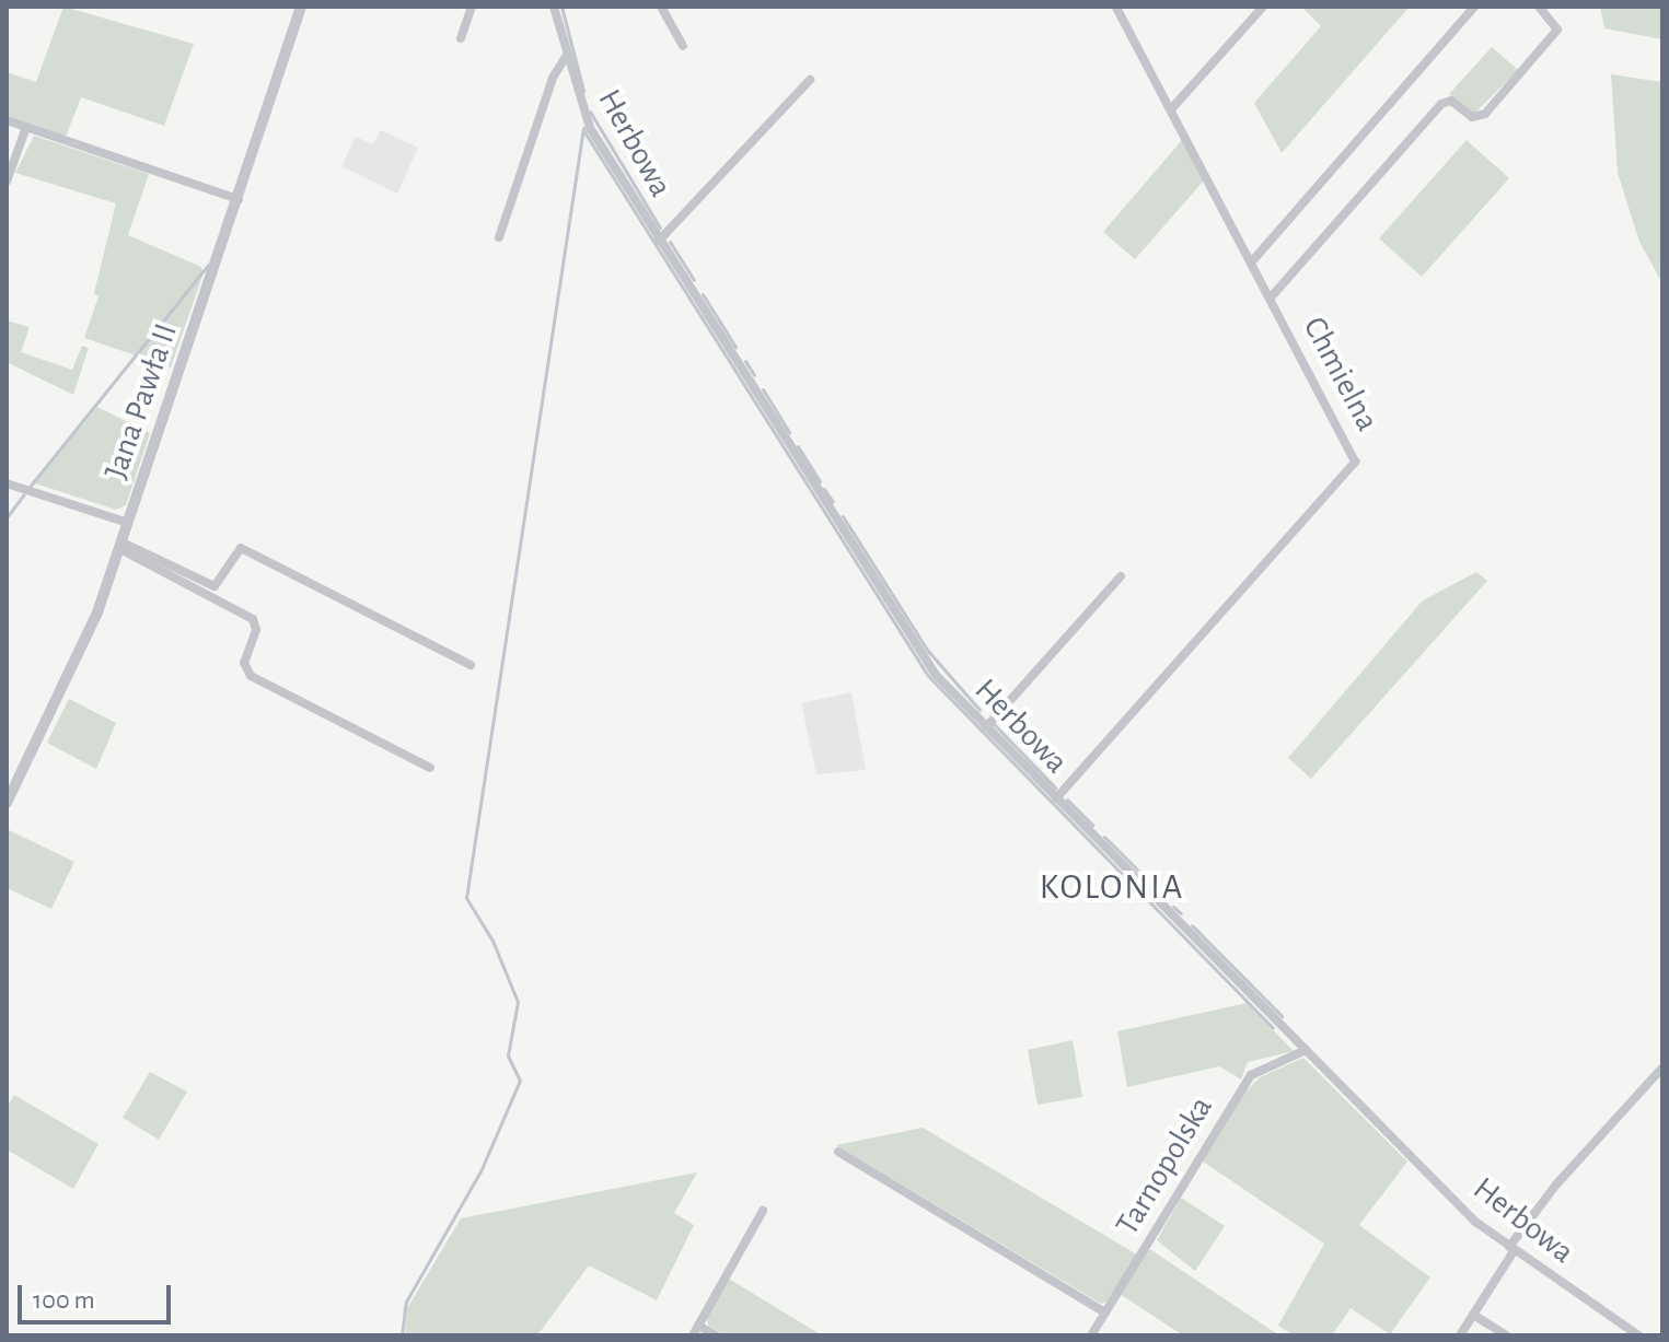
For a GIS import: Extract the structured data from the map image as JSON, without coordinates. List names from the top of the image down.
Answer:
{
  "streets": {
    "street": [
      "Herbowa",
      "Chmielna",
      "Jana Pawła II",
      "Tarnopolska"
    ]
  },
  "crossings": [
    ["Herbowa", "Chmielna"],
    ["Herbowa", "Tarnopolska"]
  ],
  "districts": ["KOLONIA"],
  "scale_bar": "100 m"
}
